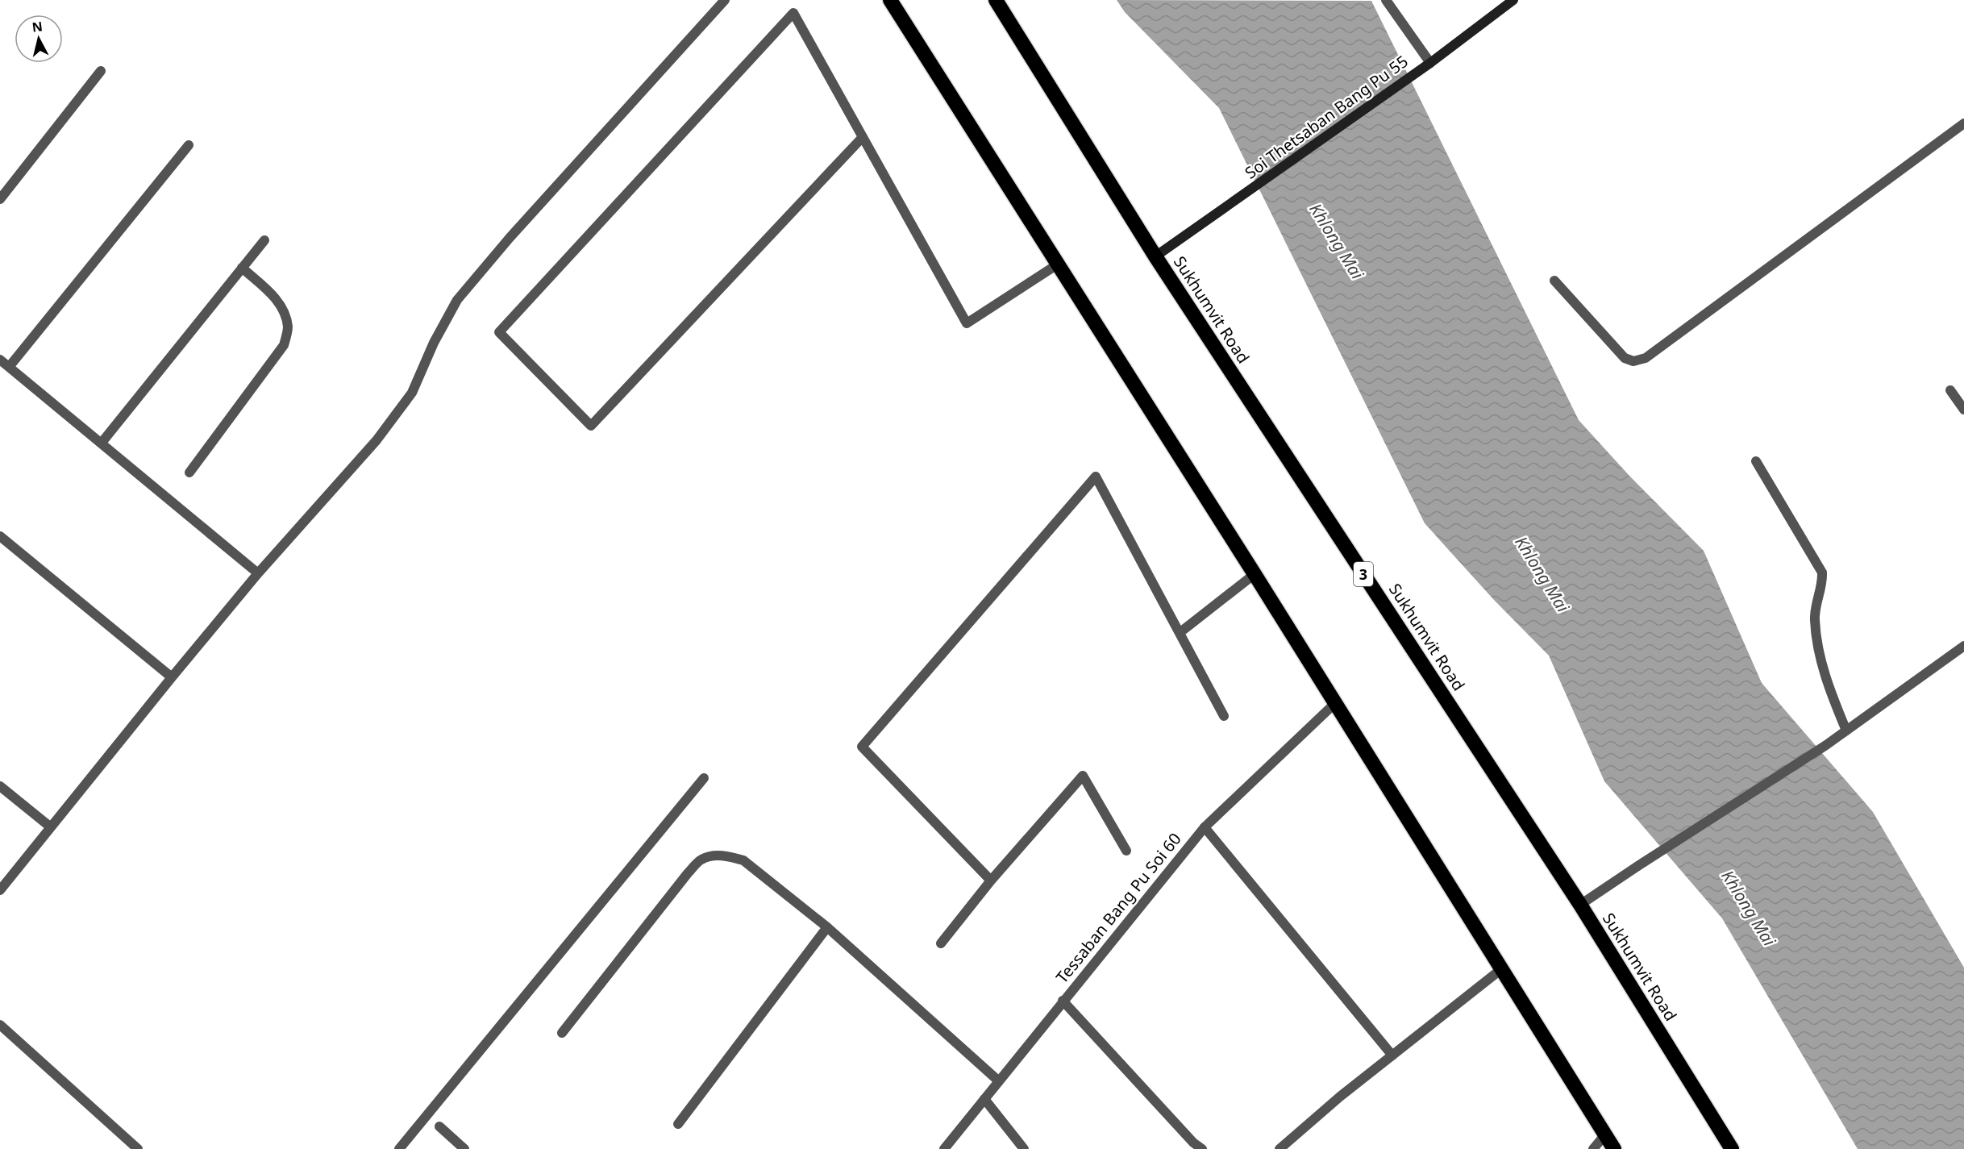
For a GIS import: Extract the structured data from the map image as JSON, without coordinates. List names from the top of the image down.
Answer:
{
  "streets": {
    "highway": ["Sukhumvit Road", "3"],
    "street": ["Soi Thetsaban Bang Pu 55", "Tessaban Bang Pu Soi 60"]
  },
  "crossings": [
    ["Soi Thetsaban Bang Pu 55", "Sukhumvit Road"]
  ],
  "water": ["Khlong Mai"],
  "north": "top"
}
